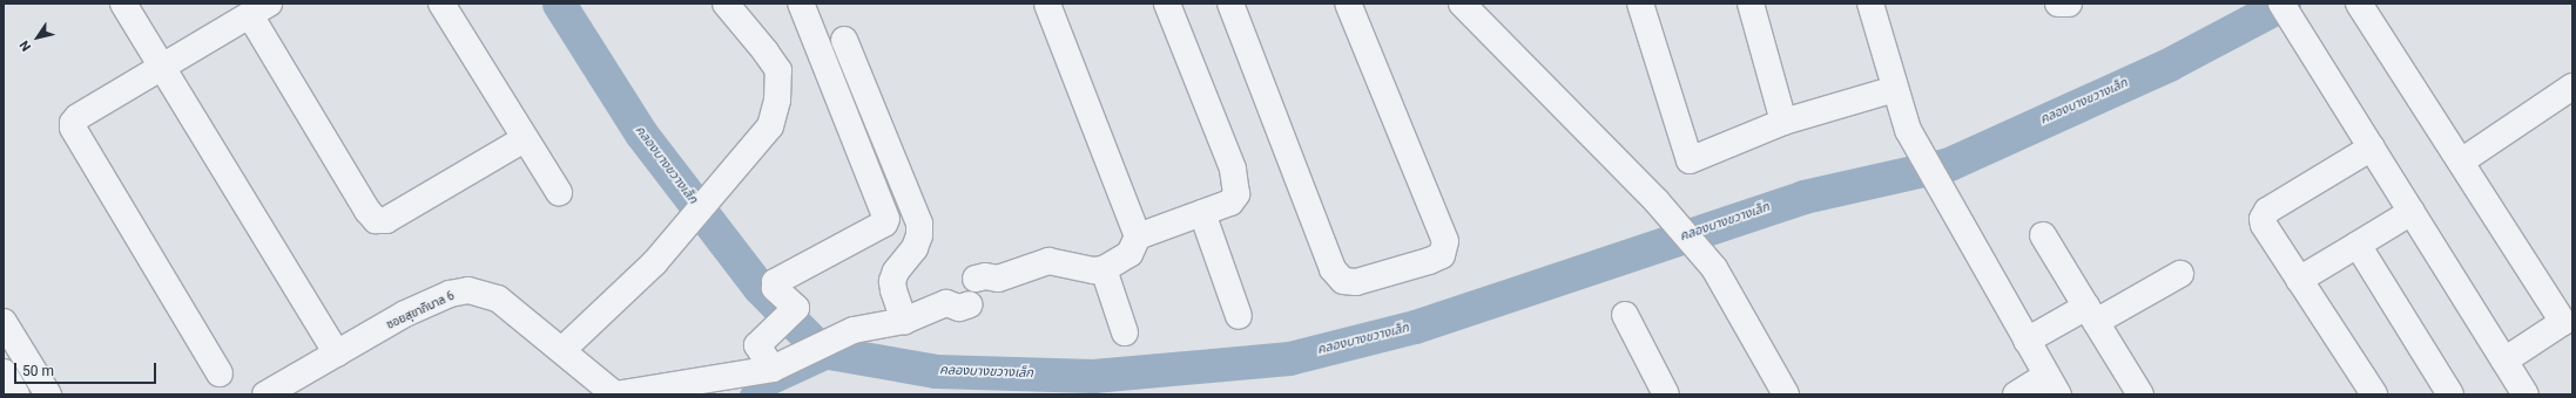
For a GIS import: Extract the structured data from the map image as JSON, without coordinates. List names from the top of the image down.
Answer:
{
  "streets": {
    "street": ["ซอยสุขาภิบาล 6"]
  },
  "water": ["คลองบางขวางเล็ก"],
  "scale_bar": "50 m",
  "north": "bottom left"
}
